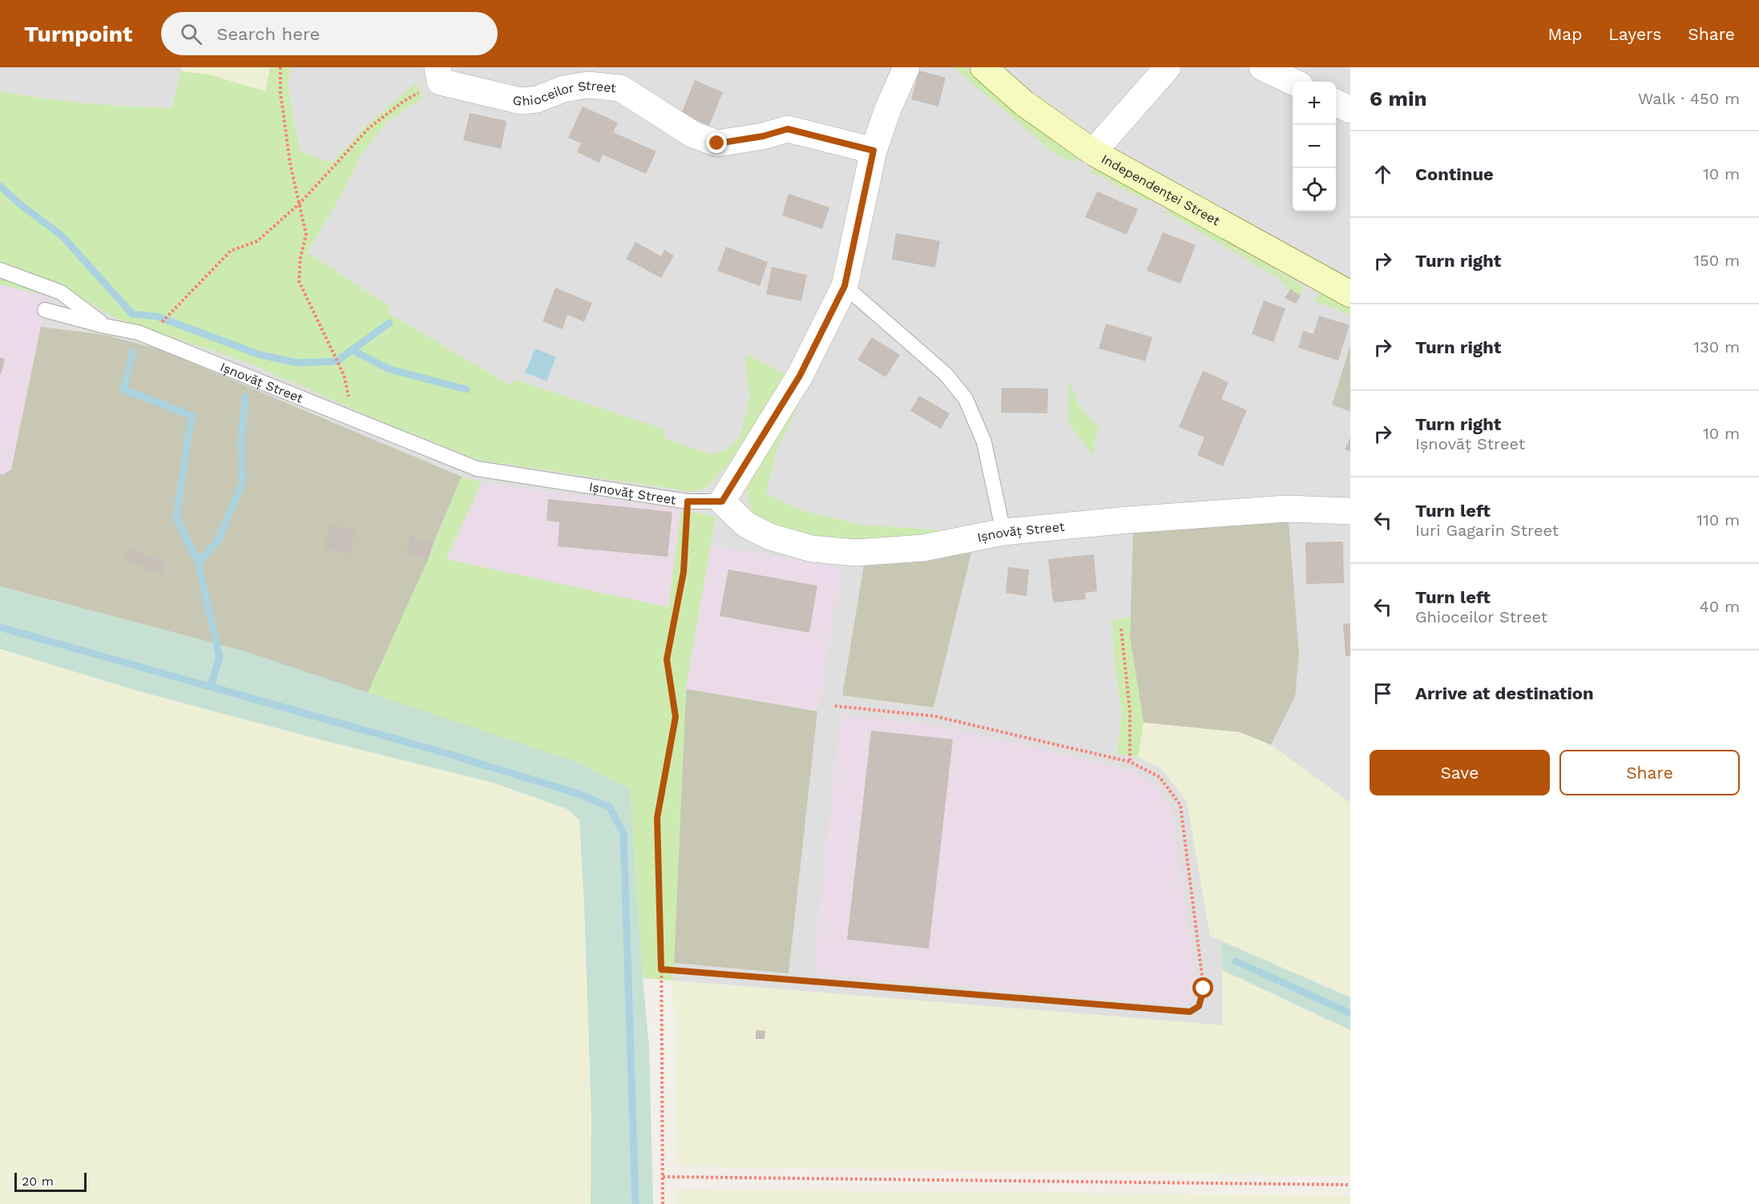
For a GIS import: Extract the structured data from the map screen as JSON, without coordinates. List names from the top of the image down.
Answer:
{
  "streets": {
    "main road": ["Independenței Street"],
    "street": ["Ghioceilor Street", "Ișnovăț Street"]
  },
  "scale_bar": "20 m",
  "page": {
    "header": "Turnpoint",
    "search": "Search here",
    "nav": ["Map", "Layers", "Share"],
    "heading": ["6 min", "Walk · 450 m"],
    "map_buttons": ["+", "−"],
    "list": [
      ["Continue", "10 m"],
      ["Turn right", "150 m"],
      ["Turn right", "130 m"],
      ["Turn right", "Ișnovăț Street", "10 m"],
      ["Turn left", "Iuri Gagarin Street", "110 m"],
      ["Turn left", "Ghioceilor Street", "40 m"],
      "Arrive at destination"
    ],
    "buttons": ["Save", "Share"],
    "scale": "20 m"
  }
}
